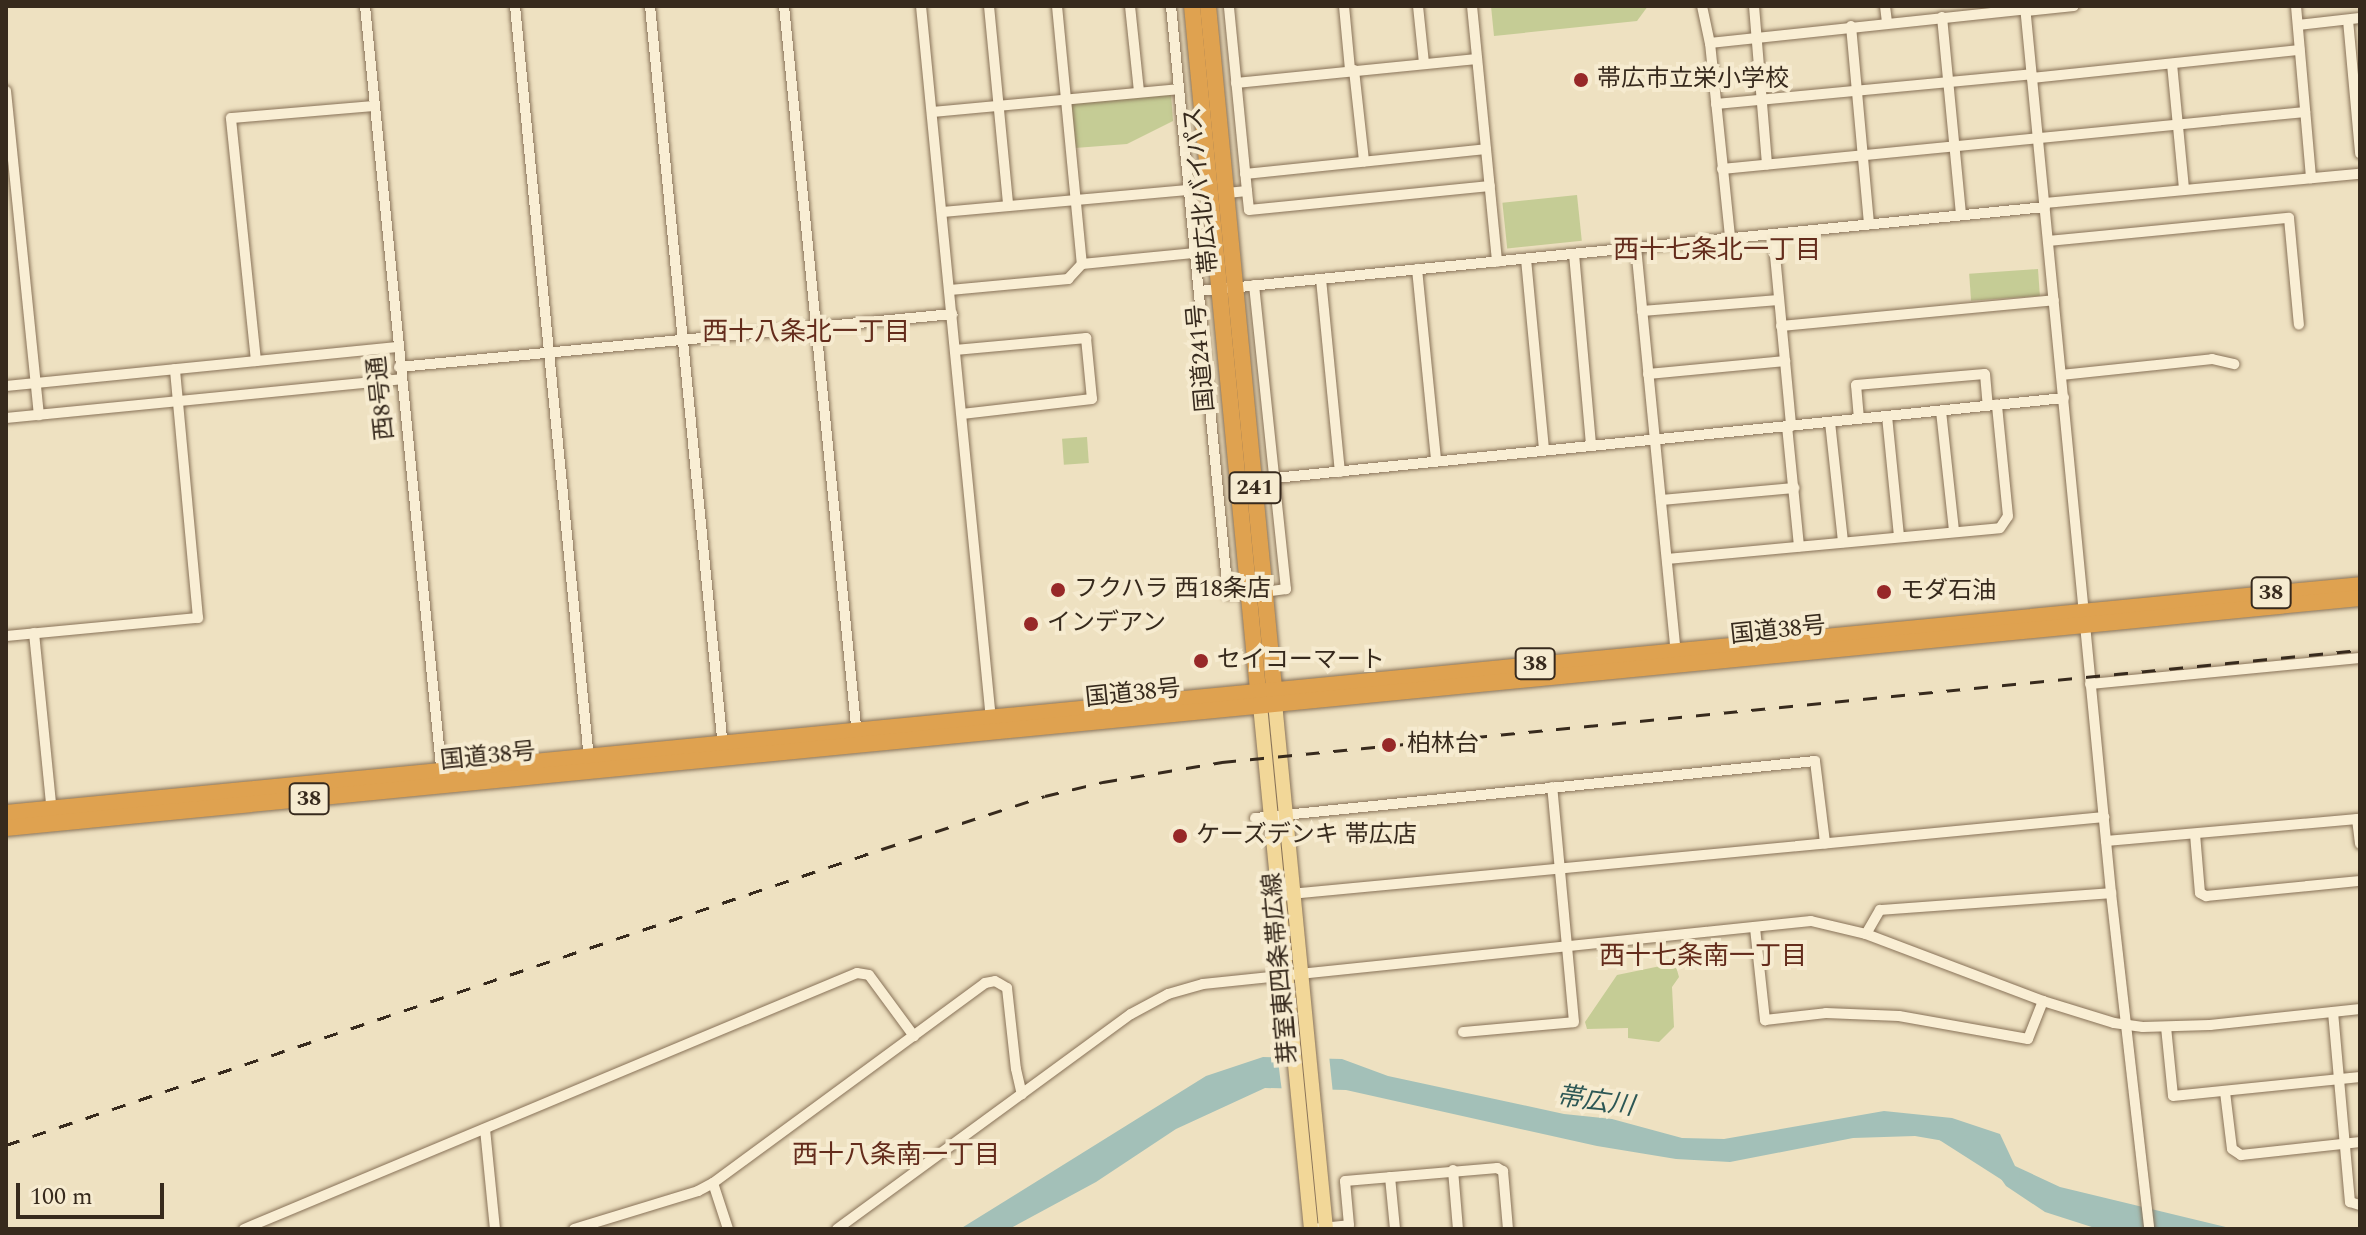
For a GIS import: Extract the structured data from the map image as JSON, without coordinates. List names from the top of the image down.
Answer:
{
  "streets": {
    "highway": [
      "帯広北バイパス",
      "国道241号",
      "241",
      "38",
      "国道38号"
    ],
    "main road": ["芽室東四条帯広線"],
    "street": ["西8号通"]
  },
  "crossings": [
    ["帯広北バイパス", "国道241号"],
    ["国道241号", "国道38号"],
    ["国道241号", "芽室東四条帯広線"],
    ["西8号通", "国道38号"],
    ["国道38号", "芽室東四条帯広線"]
  ],
  "districts": [
    "西十七条北一丁目",
    "西十八条北一丁目",
    "西十七条南一丁目",
    "西十八条南一丁目"
  ],
  "water": ["帯広川"],
  "places": [
    "帯広市立栄小学校",
    "フクハラ 西18条店",
    "モダ石油",
    "インデアン",
    "セイコーマート",
    "柏林台",
    "ケーズデンキ 帯広店"
  ],
  "scale_bar": "100 m"
}
